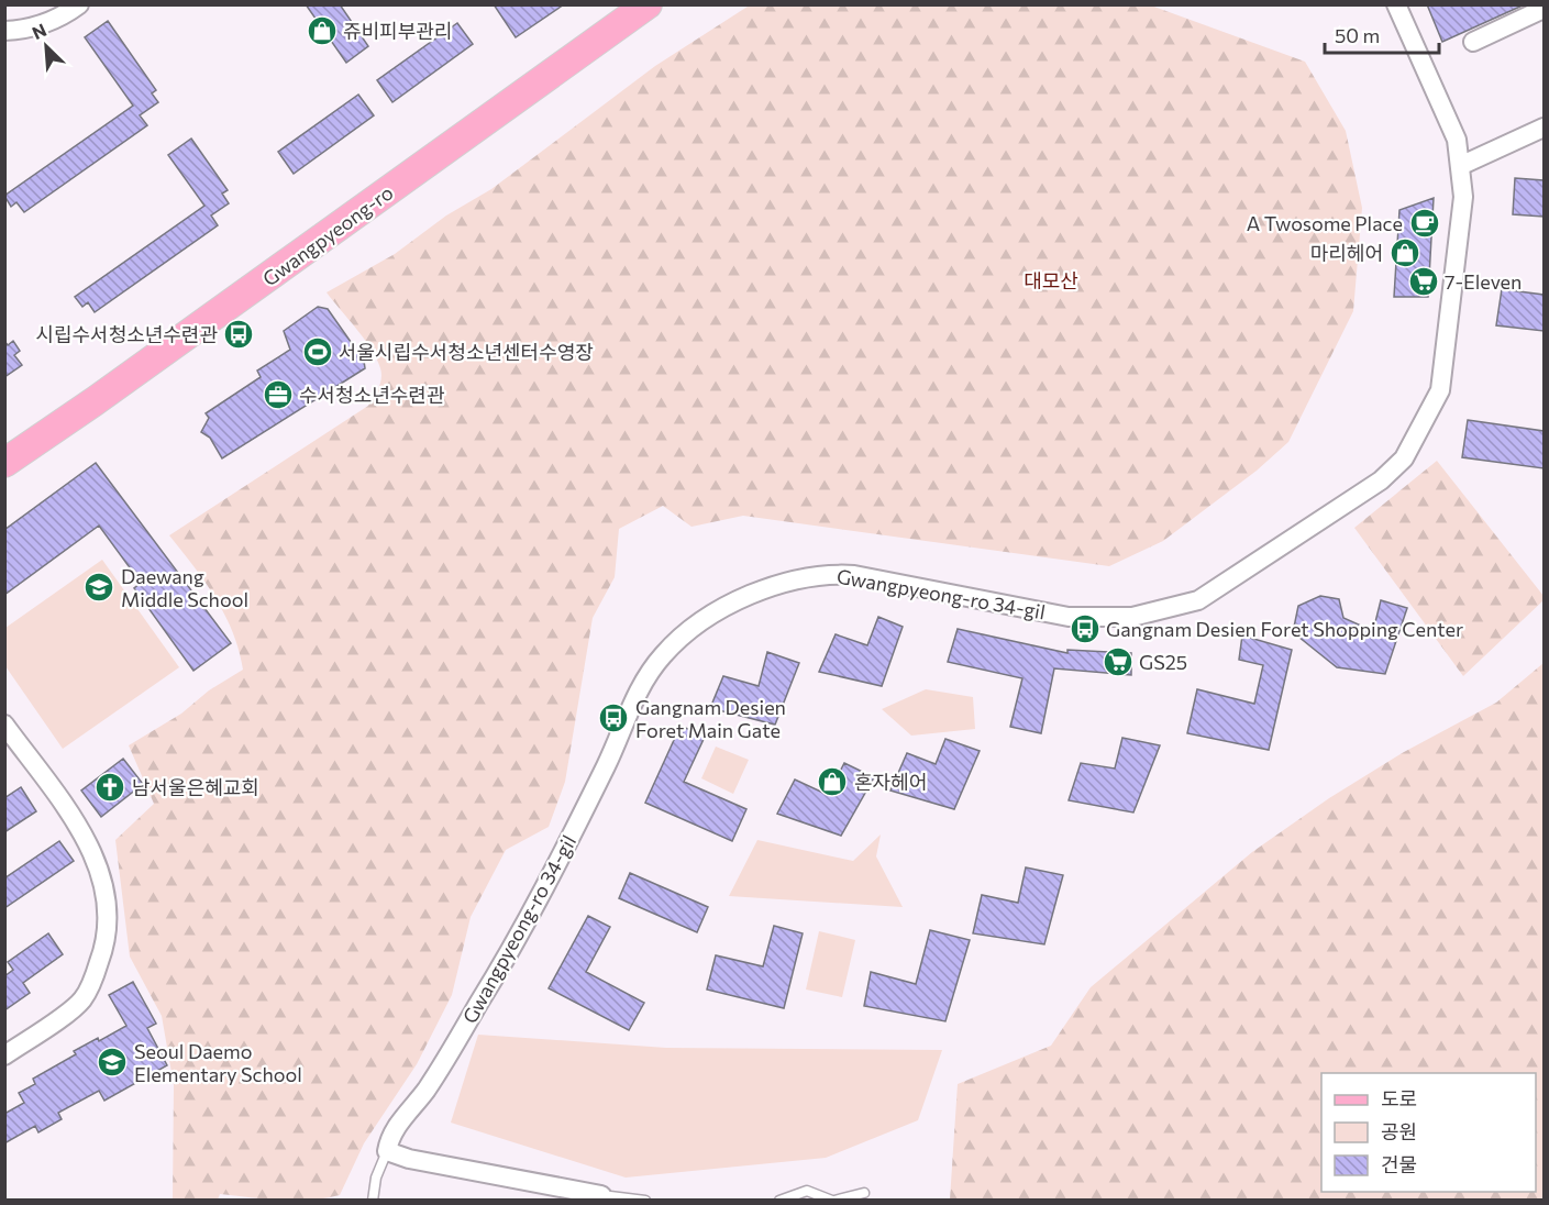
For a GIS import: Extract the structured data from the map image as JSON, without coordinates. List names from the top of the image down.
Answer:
{
  "streets": {
    "main road": ["Gwangpyeong-ro"],
    "street": ["Gwangpyeong-ro 34-gil"]
  },
  "parks": ["대모산"],
  "places": {
    "shop": ["쥬비피부관리", "마리헤어", "혼자헤어"],
    "cafe": ["A Twosome Place"],
    "supermarket": ["7-Eleven", "GS25"],
    "bus stop": ["시립수서청소년수련관", "Gangnam Desien Foret Shopping Center", "Gangnam Desien Foret Main Gate"],
    "sports": ["서울시립수서청소년센터수영장"],
    "office": ["수서청소년수련관"],
    "school or university": ["Daewang Middle School", "Seoul Daemo Elementary School"],
    "church": ["남서울은혜교회"]
  },
  "legend": ["도로", "공원", "건물"],
  "scale_bar": "50 m",
  "north": "top left"
}
